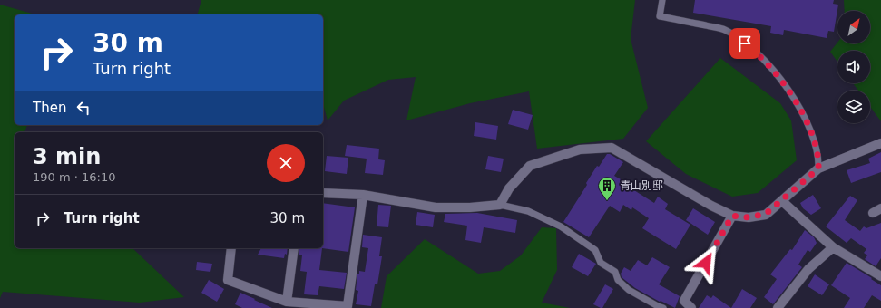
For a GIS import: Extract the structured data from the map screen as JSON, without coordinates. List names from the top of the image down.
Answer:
{
  "places": {
    "building": ["青山別邸"]
  },
  "north": "top right",
  "page": {
    "turn": ["30 m", "Turn right"],
    "then": "Then",
    "heading": ["3 min", "190 m · 16:10"],
    "list": [
      {
        "name": "Turn right",
        "value": "30 m"
      }
    ]
  }
}
